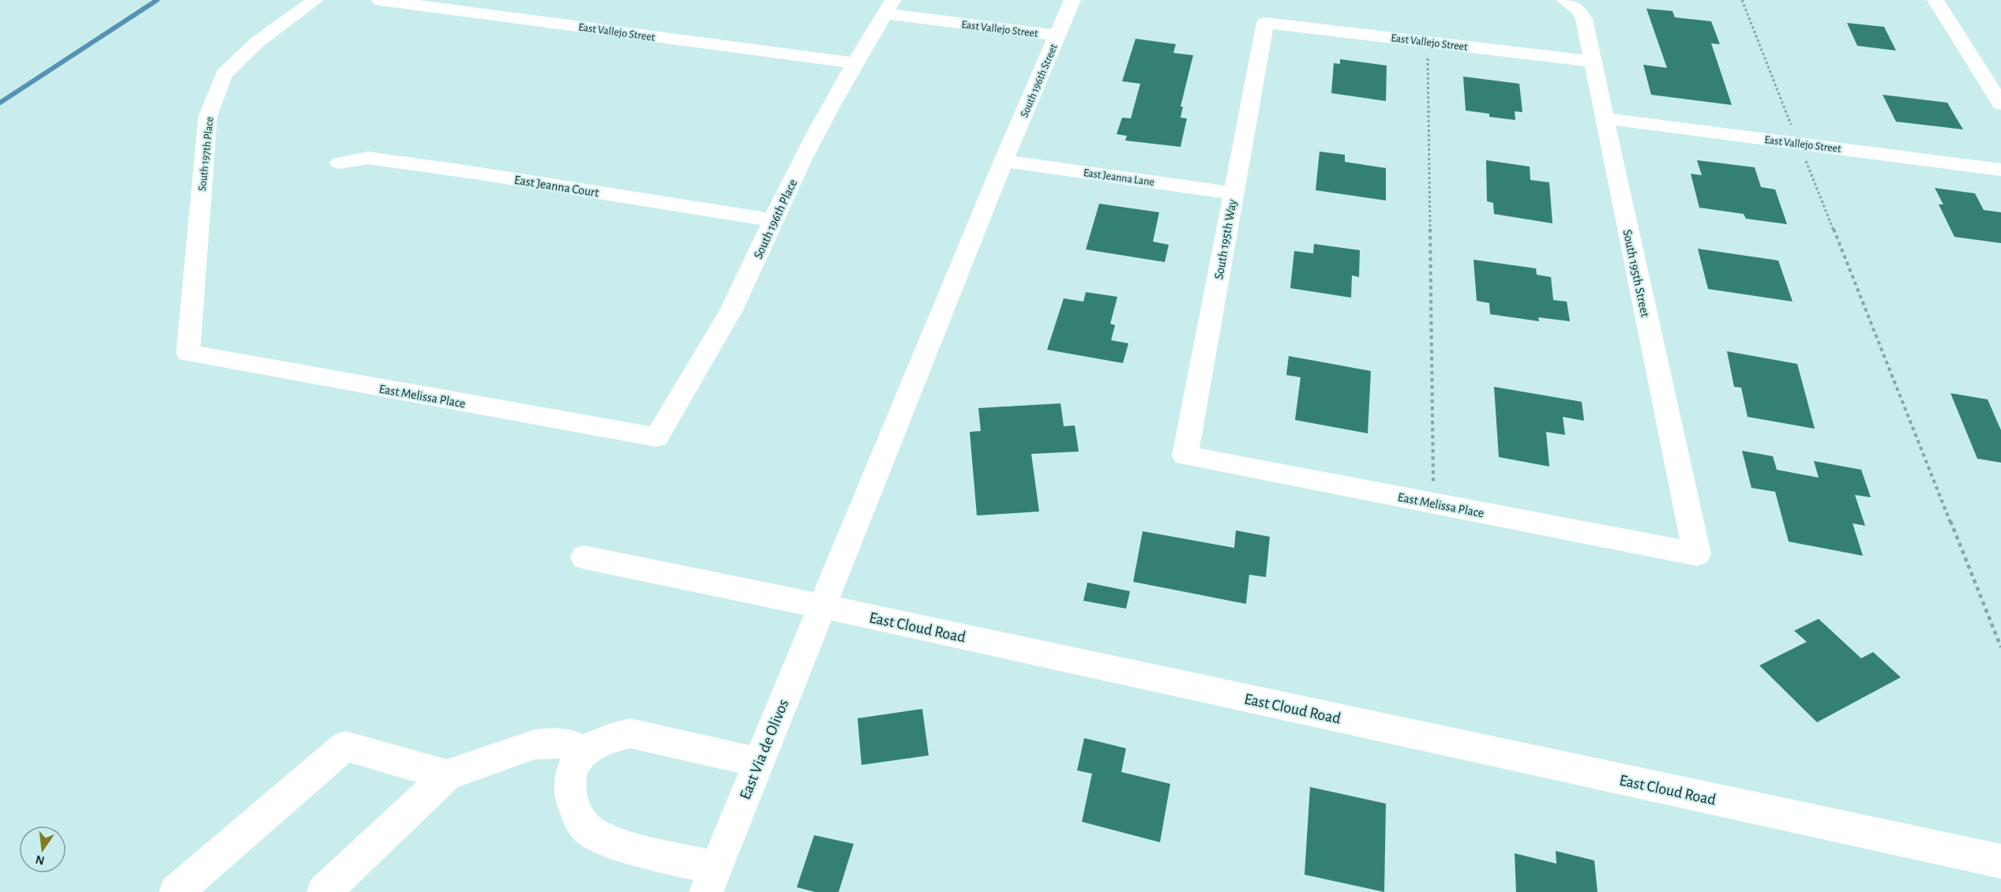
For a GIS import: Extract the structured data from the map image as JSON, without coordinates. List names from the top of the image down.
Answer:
{
  "streets": {
    "street": [
      "East Vallejo Street",
      "South 196th Street",
      "South 197th Place",
      "East Jeanna Lane",
      "East Jeanna Court",
      "South 196th Place",
      "South 195th Way",
      "South 195th Street",
      "East Melissa Place",
      "East Cloud Road",
      "East Via de Olivos"
    ]
  },
  "crossings": [
    ["East Vallejo Street", "South 196th Street"],
    ["East Vallejo Street", "South 196th Place"],
    ["East Vallejo Street", "South 195th Way"],
    ["East Vallejo Street", "South 195th Street"],
    ["South 196th Street", "East Jeanna Lane"],
    ["South 196th Street", "East Cloud Road"],
    ["South 196th Street", "East Via de Olivos"],
    ["South 197th Place", "East Melissa Place"],
    ["East Jeanna Lane", "South 195th Way"],
    ["East Jeanna Court", "South 196th Place"],
    ["South 196th Place", "East Melissa Place"],
    ["South 195th Way", "East Melissa Place"],
    ["South 195th Street", "East Melissa Place"],
    ["East Cloud Road", "East Via de Olivos"]
  ],
  "north": "bottom"
}
